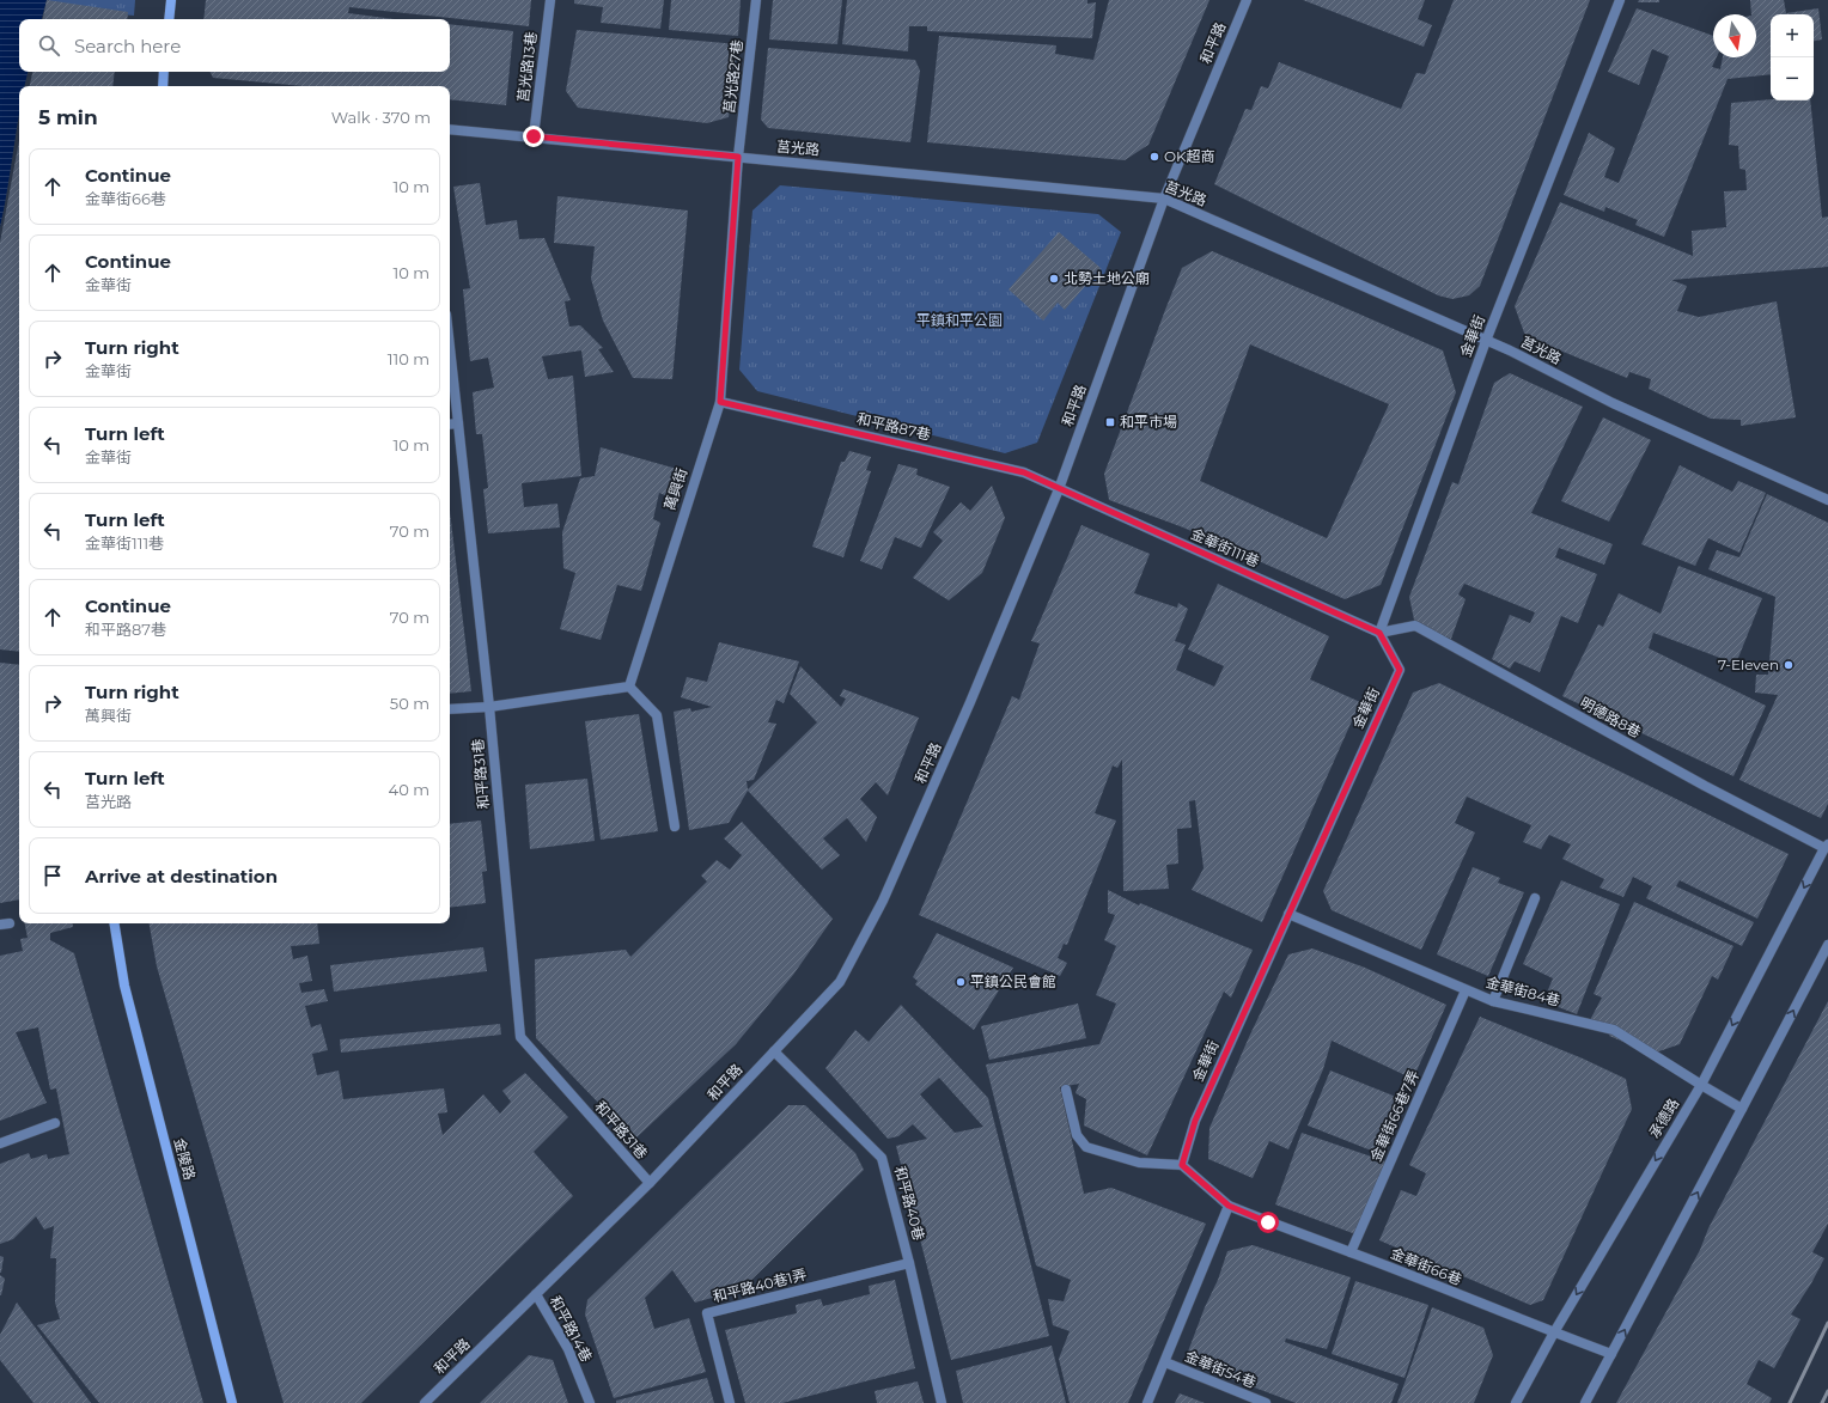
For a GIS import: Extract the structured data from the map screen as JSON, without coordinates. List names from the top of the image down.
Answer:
{
  "streets": {
    "main road": ["金陵路"],
    "street": [
      "和平路",
      "莒光路13巷",
      "莒光路27巷",
      "莒光路",
      "金華街",
      "和平路87巷",
      "萬興街",
      "金華街111巷",
      "明德路8巷",
      "和平路31巷",
      "金華街84巷",
      "金華街66巷7弄",
      "承德路",
      "和平路40巷",
      "金華街66巷",
      "和平路40巷1弄",
      "和平路14巷",
      "金華街54巷"
    ]
  },
  "crossings": [
    ["和平路", "莒光路"],
    ["和平路", "和平路87巷"],
    ["和平路", "金華街111巷"],
    ["和平路", "和平路31巷"],
    ["和平路", "和平路40巷"],
    ["和平路", "和平路14巷"],
    ["莒光路13巷", "莒光路"],
    ["莒光路27巷", "莒光路"],
    ["莒光路27巷", "萬興街"],
    ["莒光路", "金華街"],
    ["莒光路", "萬興街"],
    ["金華街", "金華街111巷"],
    ["金華街", "明德路8巷"],
    ["金華街", "金華街84巷"],
    ["和平路87巷", "萬興街"],
    ["和平路87巷", "金華街111巷"],
    ["金華街111巷", "明德路8巷"],
    ["明德路8巷", "承德路"],
    ["金華街84巷", "金華街66巷7弄"],
    ["金華街84巷", "承德路"],
    ["金華街66巷7弄", "金華街66巷"],
    ["承德路", "金華街66巷"],
    ["和平路40巷", "和平路40巷1弄"]
  ],
  "parks": ["平鎮和平公園"],
  "places": {
    "other": [
      "OK超商",
      "北勢土地公廟",
      "7-Eleven",
      "平鎮公民會館"
    ],
    "transit": ["和平市場"]
  },
  "north": "bottom",
  "page": {
    "map_buttons": ["+", "−"],
    "search": "Search here",
    "heading": ["5 min", "Walk · 370 m"],
    "list": [
      ["Continue", "金華街66巷", "10 m"],
      ["Continue", "金華街", "10 m"],
      ["Turn right", "金華街", "110 m"],
      ["Turn left", "金華街", "10 m"],
      ["Turn left", "金華街111巷", "70 m"],
      ["Continue", "和平路87巷", "70 m"],
      ["Turn right", "萬興街", "50 m"],
      ["Turn left", "莒光路", "40 m"],
      "Arrive at destination"
    ]
  }
}
